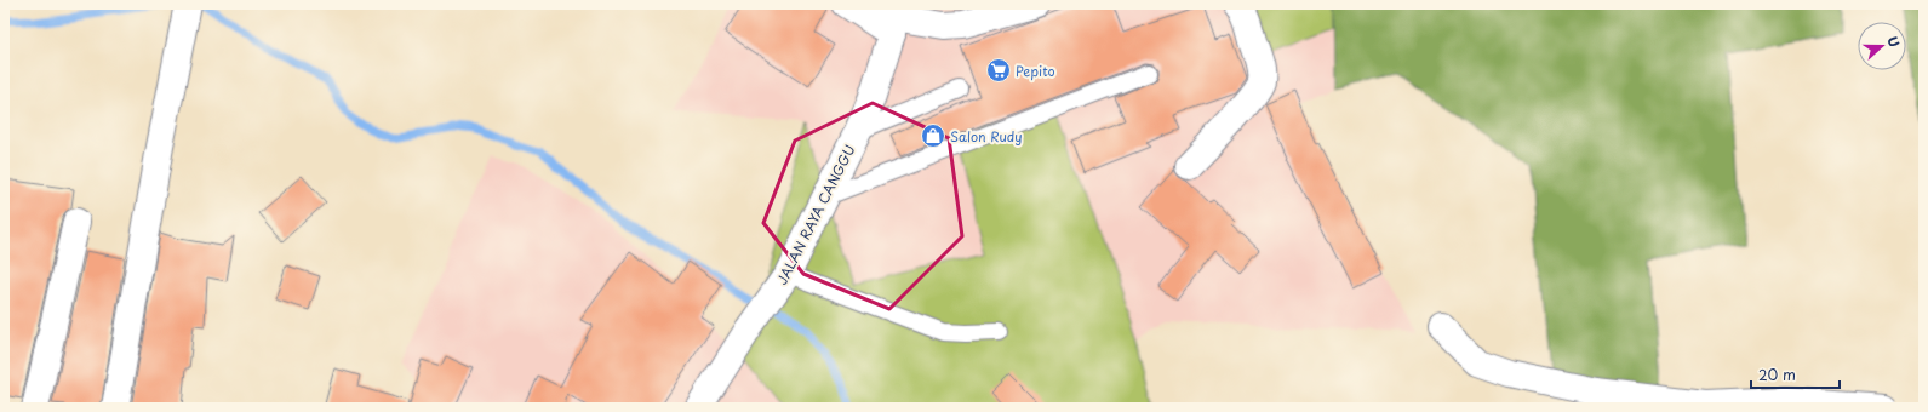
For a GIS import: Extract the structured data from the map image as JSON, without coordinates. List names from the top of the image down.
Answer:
{
  "streets": {
    "street": ["JALAN RAYA CANGGU"]
  },
  "places": {
    "supermarket": ["Pepito"],
    "shop": ["Salon Rudy"]
  },
  "scale_bar": "20 m",
  "north": "right"
}
